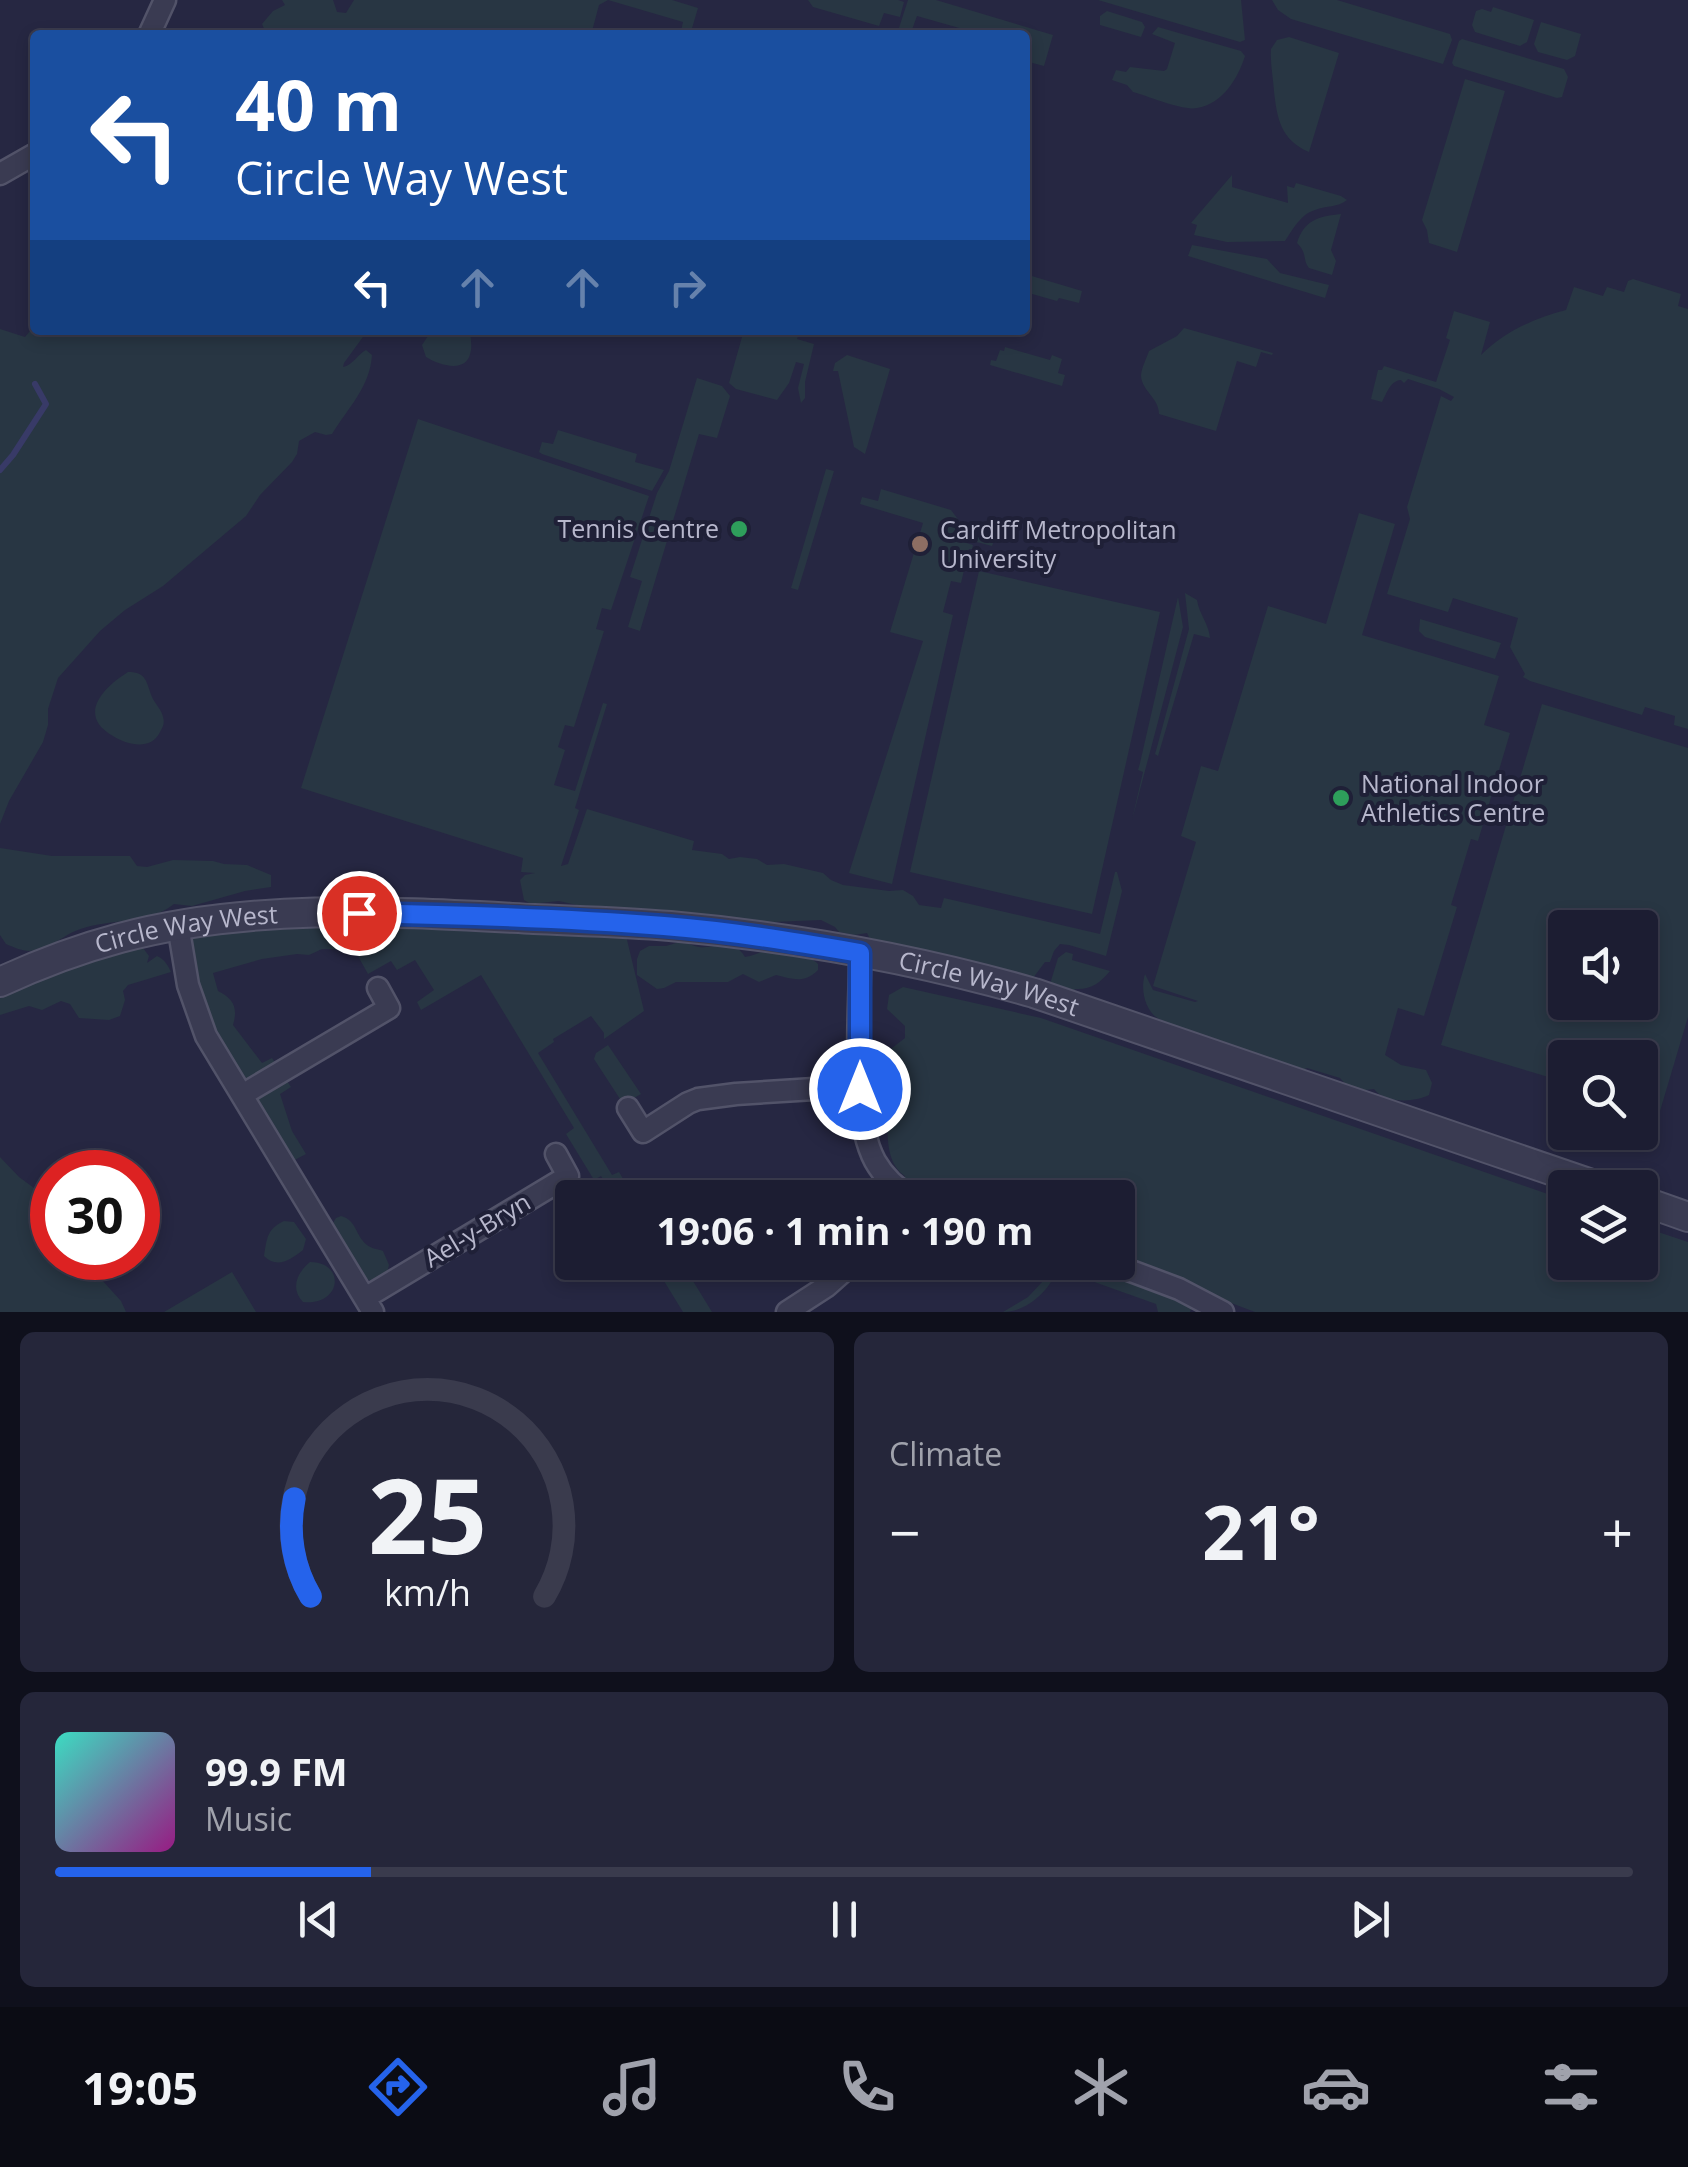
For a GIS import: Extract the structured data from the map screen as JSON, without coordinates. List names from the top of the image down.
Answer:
{
  "streets": {
    "street": ["Circle Way West", "Ael-y-Bryn"]
  },
  "crossings": [
    ["Circle Way West", "Ael-y-Bryn"]
  ],
  "places": ["Tennis Centre", "Cardiff Metropolitan University", "National Indoor Athletics Centre"],
  "page": {
    "turn": ["40 m", "Circle Way West"],
    "limit": "30",
    "trip": "19:06 · 1 min · 190 m",
    "tile": "Climate",
    "heat": ["−", "21°", "+"],
    "song": ["99.9 FM", "Music"],
    "tabs": "19:05",
    "gauge": ["25", "km/h"]
  }
}
